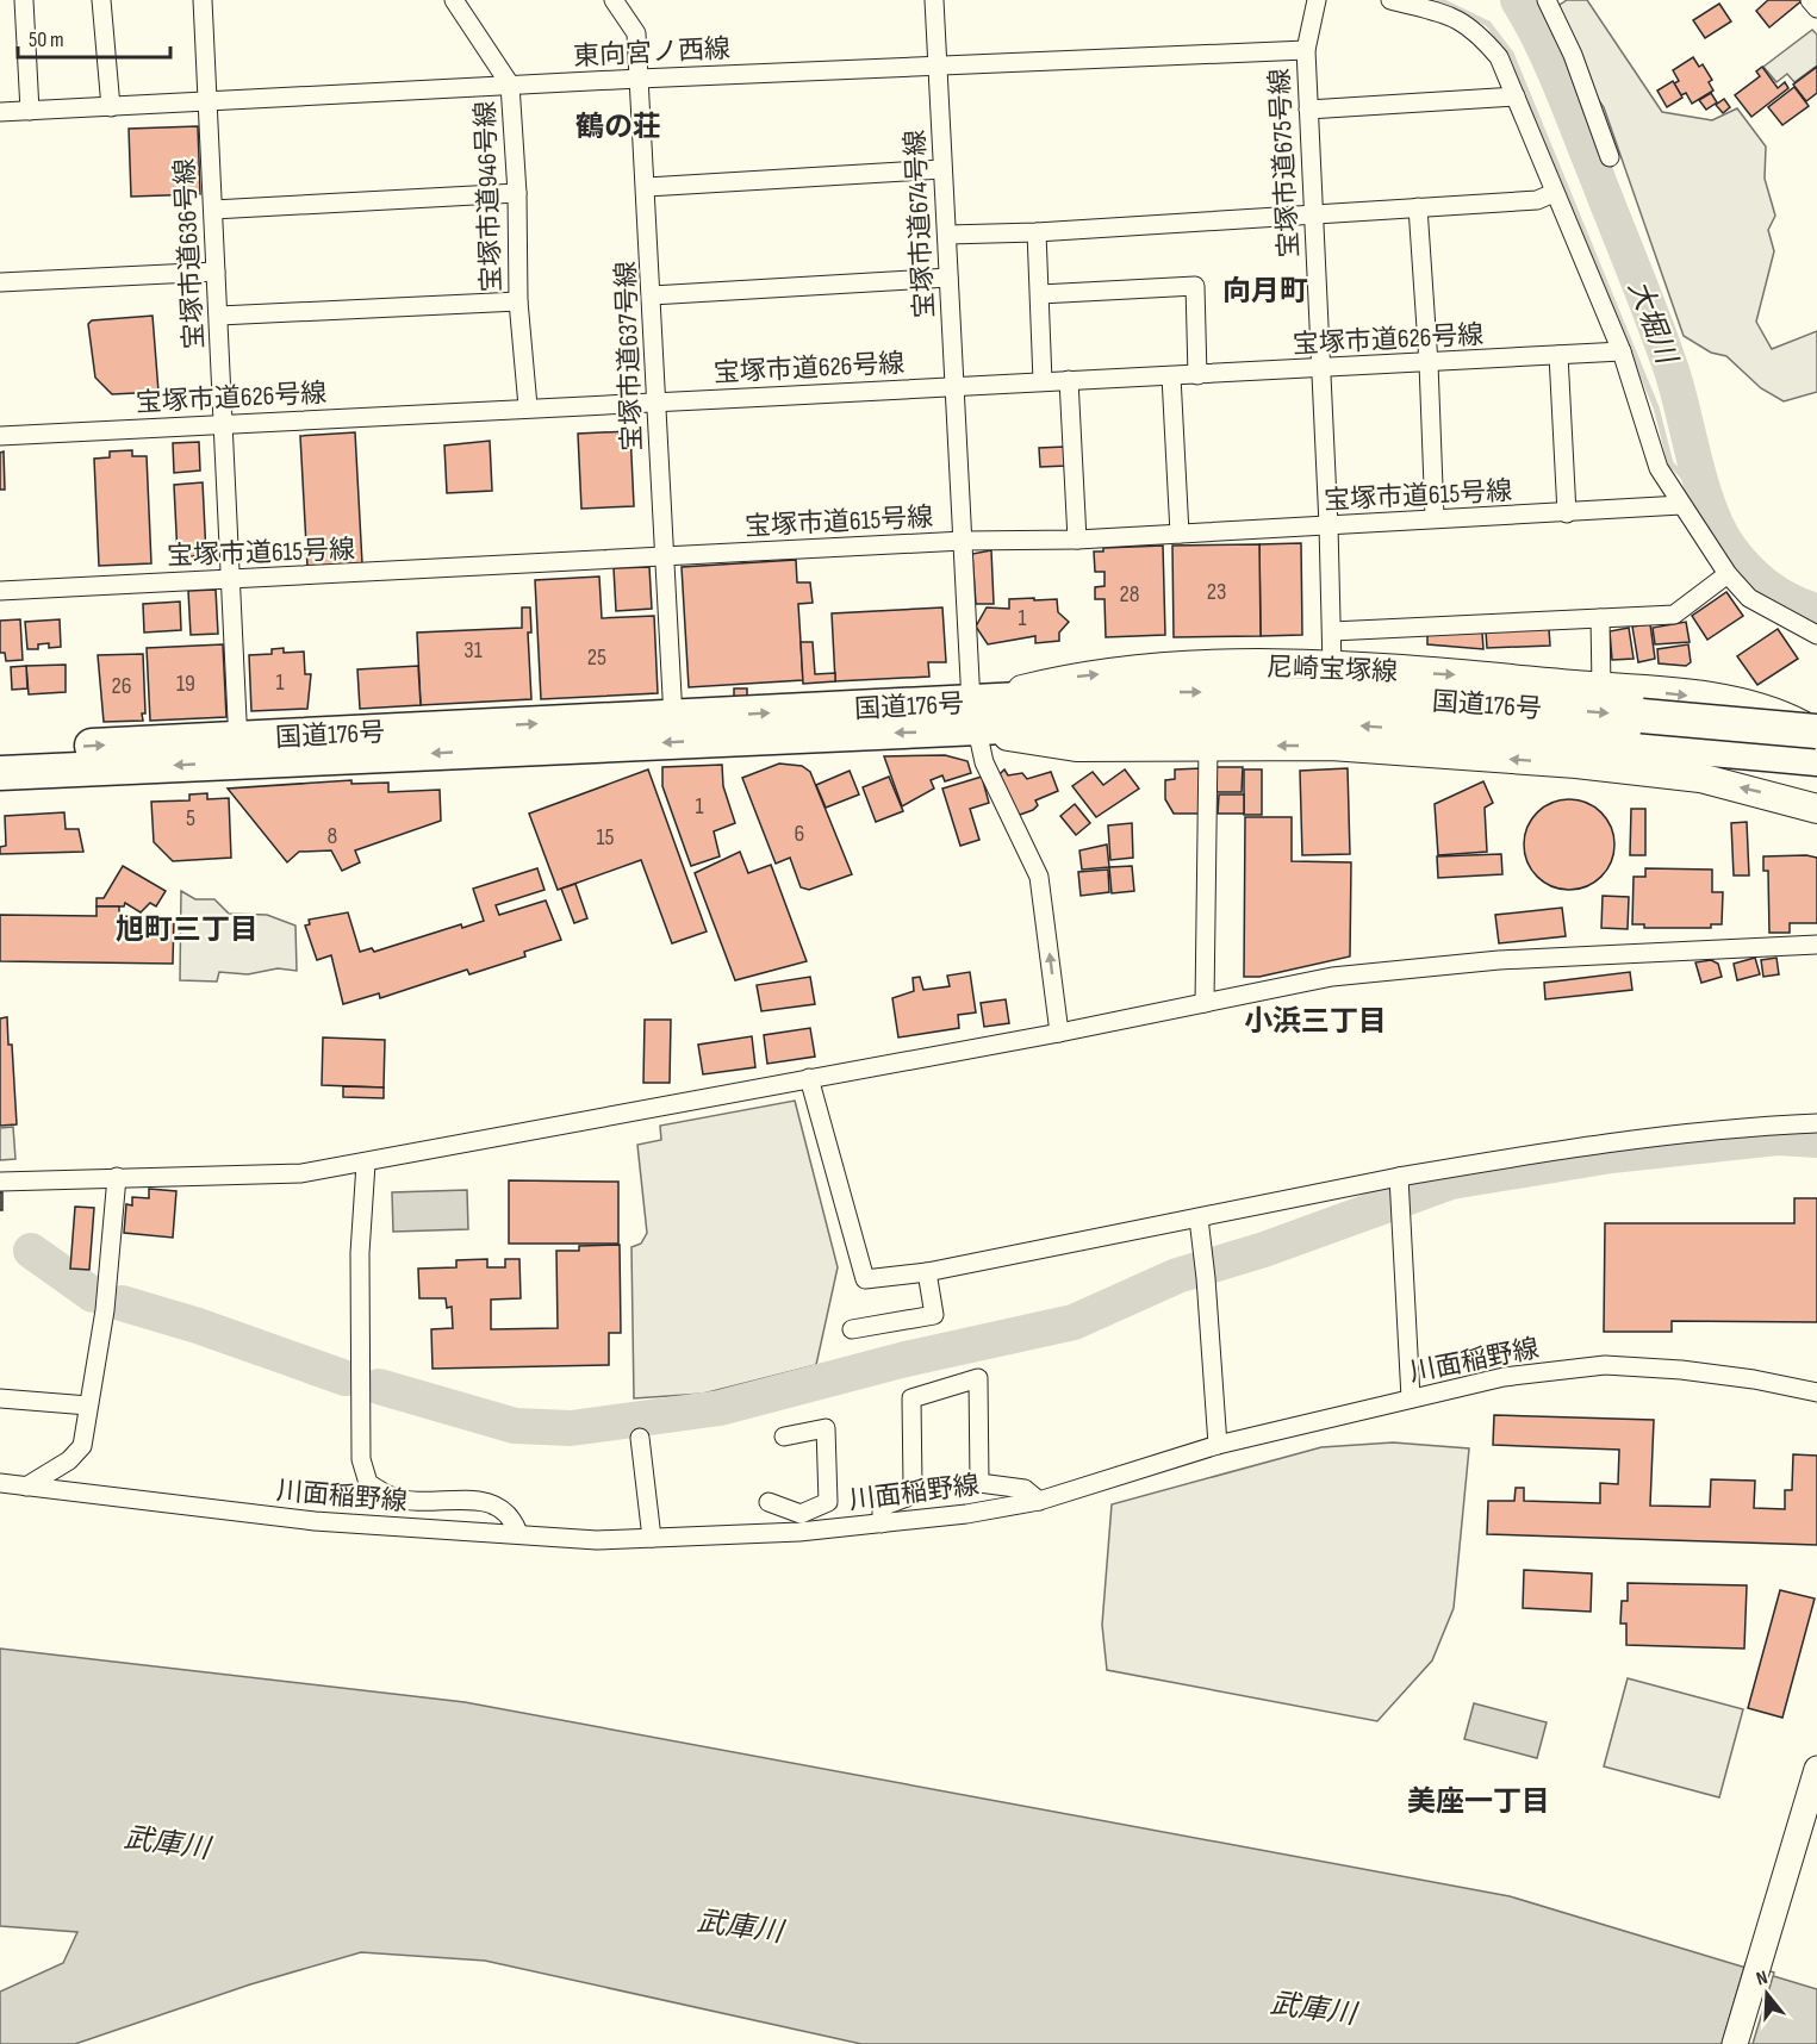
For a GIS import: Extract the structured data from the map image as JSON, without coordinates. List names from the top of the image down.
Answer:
{
  "streets": {
    "highway": ["国道176号"],
    "main road": ["尼崎宝塚線"],
    "street": [
      "東向宮ノ西線",
      "宝塚市道675号線",
      "宝塚市道946号線",
      "宝塚市道674号線",
      "宝塚市道636号線",
      "宝塚市道626号線",
      "宝塚市道637号線",
      "宝塚市道615号線",
      "川面稲野線"
    ]
  },
  "crossings": [
    ["東向宮ノ西線", "宝塚市道675号線"],
    ["東向宮ノ西線", "宝塚市道946号線"],
    ["東向宮ノ西線", "宝塚市道674号線"],
    ["東向宮ノ西線", "宝塚市道636号線"],
    ["東向宮ノ西線", "宝塚市道637号線"],
    ["宝塚市道675号線", "宝塚市道626号線"],
    ["宝塚市道675号線", "宝塚市道615号線"],
    ["宝塚市道675号線", "尼崎宝塚線"],
    ["宝塚市道946号線", "宝塚市道626号線"],
    ["宝塚市道674号線", "宝塚市道626号線"],
    ["宝塚市道674号線", "宝塚市道615号線"],
    ["宝塚市道674号線", "尼崎宝塚線"],
    ["宝塚市道674号線", "国道176号"],
    ["宝塚市道636号線", "宝塚市道626号線"],
    ["宝塚市道636号線", "宝塚市道615号線"],
    ["宝塚市道636号線", "国道176号"],
    ["宝塚市道626号線", "宝塚市道637号線"],
    ["宝塚市道637号線", "宝塚市道615号線"],
    ["宝塚市道637号線", "国道176号"],
    ["尼崎宝塚線", "国道176号"]
  ],
  "districts": [
    "鶴の荘",
    "向月町",
    "旭町三丁目",
    "小浜三丁目",
    "美座一丁目"
  ],
  "water": ["大堀川", "武庫川"],
  "house_numbers": [
    "23",
    "28",
    "1",
    "31",
    "25",
    "1",
    "19",
    "26",
    "1",
    "5",
    "6",
    "8",
    "15"
  ],
  "scale_bar": "50 m",
  "north": "top"
}
